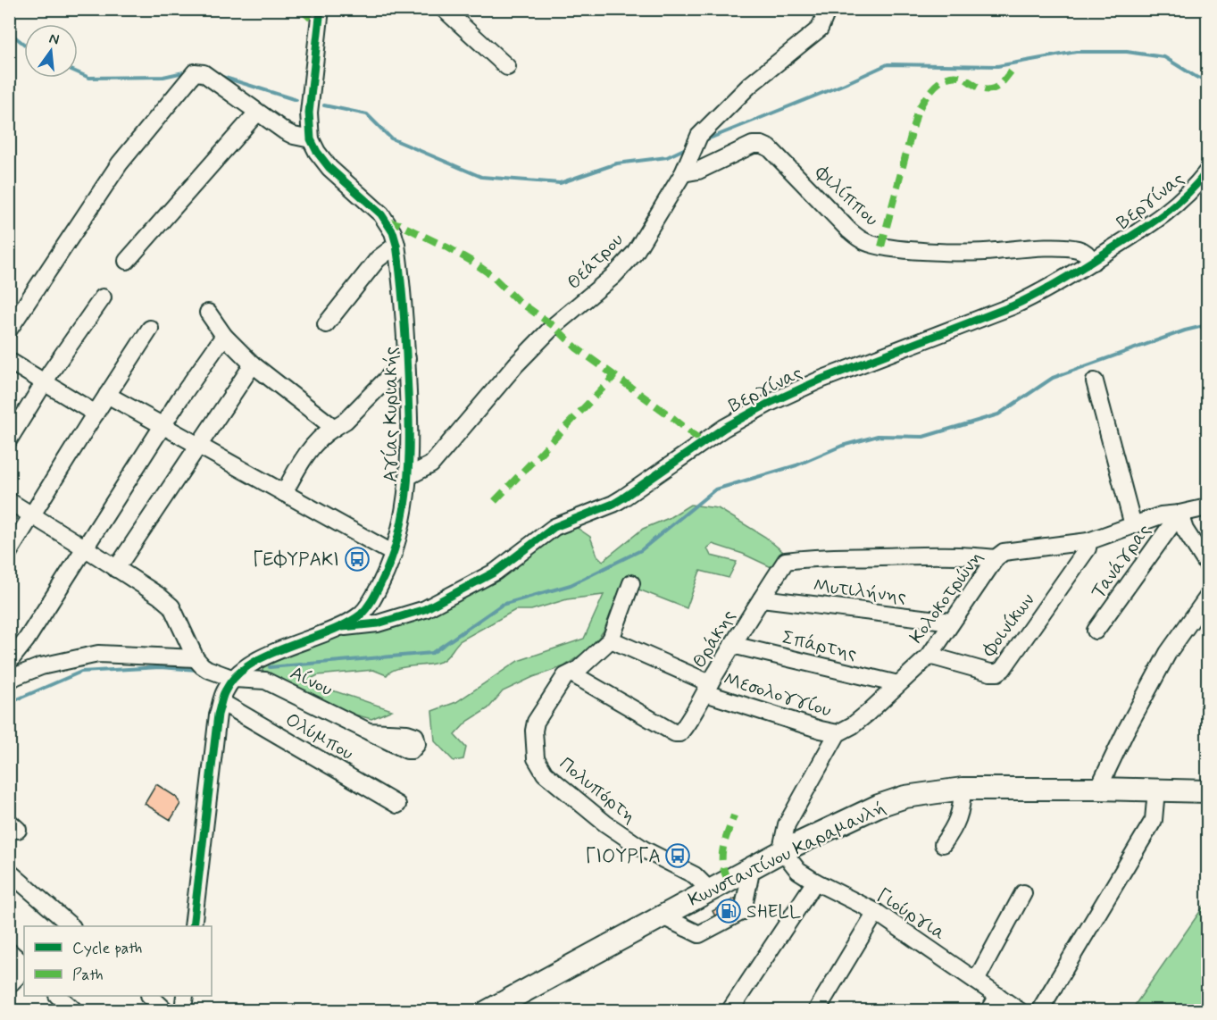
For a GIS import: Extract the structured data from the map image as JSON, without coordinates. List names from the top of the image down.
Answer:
{
  "streets": {
    "main road": ["Κωνσταντίνου Καραμανλή"],
    "street": [
      "Φιλίππου",
      "Βεργίνας",
      "Θεάτρου",
      "Αγίας Κυριακής",
      "Τανάγρας",
      "Μυτιλήνης",
      "Κολοκοτρώνη",
      "Φοινίκων",
      "Θράκης",
      "Σπάρτης",
      "Αίνου",
      "Μεσολογγίου",
      "Ολύμπου",
      "Πολυπόρτη",
      "Γιούργια"
    ]
  },
  "crossings": [
    ["Φιλίππου", "Βεργίνας"],
    ["Φιλίππου", "Θεάτρου"],
    ["Βεργίνας", "Αγίας Κυριακής"],
    ["Θεάτρου", "Αγίας Κυριακής"],
    ["Αγίας Κυριακής", "Αίνου"],
    ["Αγίας Κυριακής", "Ολύμπου"],
    ["Τανάγρας", "Κολοκοτρώνη"],
    ["Μυτιλήνης", "Κολοκοτρώνη"],
    ["Μυτιλήνης", "Θράκης"],
    ["Κολοκοτρώνη", "Φοινίκων"],
    ["Κολοκοτρώνη", "Θράκης"],
    ["Κολοκοτρώνη", "Σπάρτης"],
    ["Κολοκοτρώνη", "Μεσολογγίου"],
    ["Κολοκοτρώνη", "Κωνσταντίνου Καραμανλή"],
    ["Κολοκοτρώνη", "Γιούργια"],
    ["Θράκης", "Σπάρτης"],
    ["Θράκης", "Μεσολογγίου"],
    ["Θράκης", "Πολυπόρτη"],
    ["Μεσολογγίου", "Πολυπόρτη"],
    ["Πολυπόρτη", "Κωνσταντίνου Καραμανλή"],
    ["Κωνσταντίνου Καραμανλή", "Γιούργια"]
  ],
  "places": {
    "bus stop": ["ΓΕΦΥΡΑΚΙ", "ΓΙΟΥΡΓΑ"],
    "fuel station": ["SHELL"]
  },
  "legend": ["Cycle path", "Path"],
  "north": "top"
}
